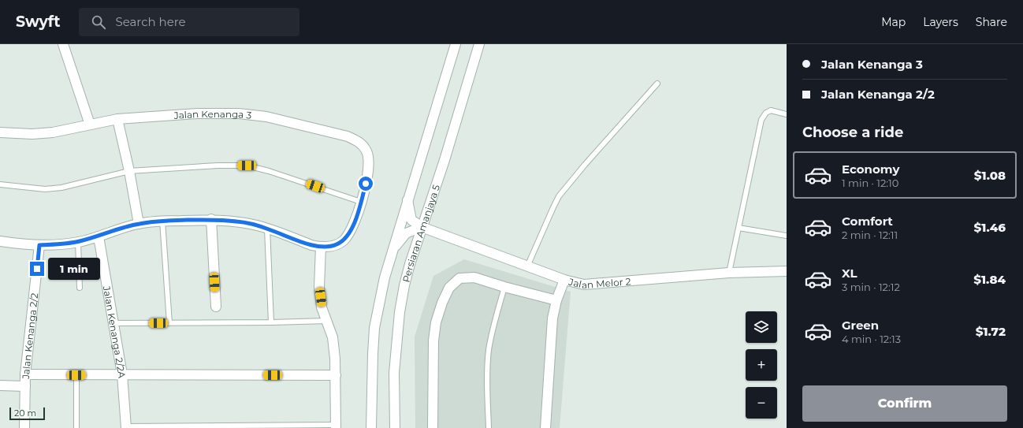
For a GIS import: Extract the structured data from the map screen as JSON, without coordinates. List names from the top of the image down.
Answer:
{
  "streets": {
    "street": [
      "Jalan Kenanga 3",
      "Persiaran Amanjaya 5",
      "Jalan Melor 2",
      "Jalan Kenanga 2/2A",
      "Jalan Kenanga 2/2"
    ]
  },
  "crossings": [
    ["Persiaran Amanjaya 5", "Jalan Melor 2"]
  ],
  "scale_bar": "20 m",
  "page": {
    "header": "Swyft",
    "search": "Search here",
    "nav": ["Map", "Layers", "Share"],
    "banner": ["Jalan Kenanga 3", "Jalan Kenanga 2/2"],
    "heading": "Choose a ride",
    "list": [
      {
        "name": "Economy",
        "note": "1 min · 12:10",
        "value": "$1.08"
      },
      {
        "name": "Comfort",
        "note": "2 min · 12:11",
        "value": "$1.46"
      },
      {
        "name": "XL",
        "note": "3 min · 12:12",
        "value": "$1.84"
      },
      {
        "name": "Green",
        "note": "4 min · 12:13",
        "value": "$1.72"
      }
    ],
    "bubble": "1 min",
    "map_buttons": ["+", "−"],
    "buttons": "Confirm",
    "scale": "20 m"
  }
}
